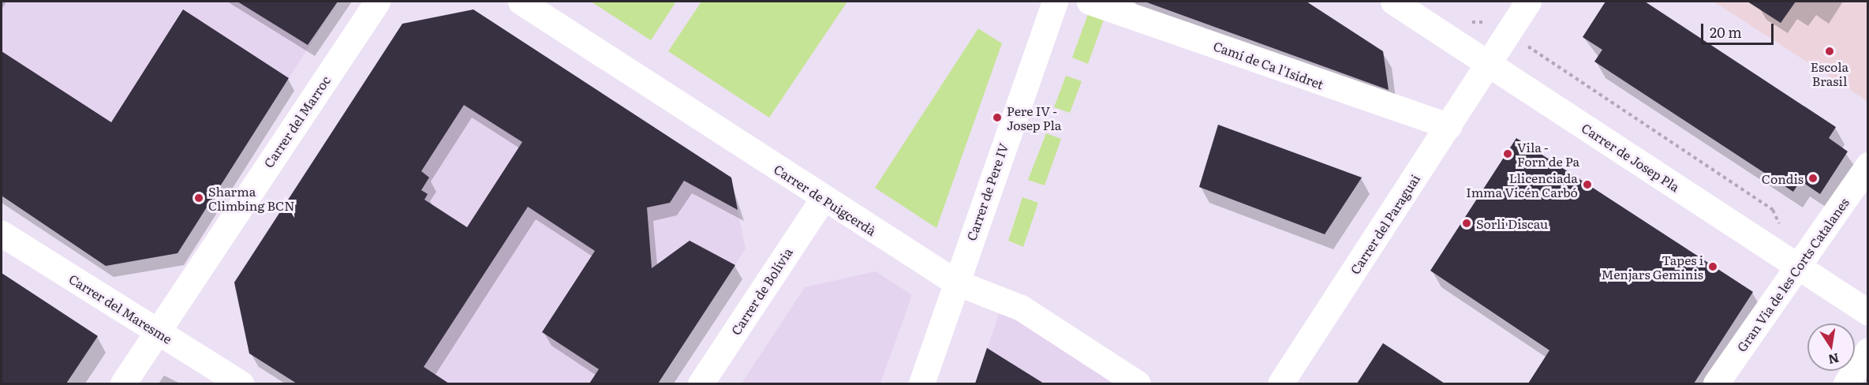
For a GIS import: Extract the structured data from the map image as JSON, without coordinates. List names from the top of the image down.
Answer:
{
  "streets": {
    "street": [
      "Camí de Ca l'Isidret",
      "Carrer del Marroc",
      "Carrer de Josep Pla",
      "Carrer de Pere IV",
      "Carrer de Puigcerdà",
      "Carrer del Paraguai",
      "Gran Via de les Corts Catalanes",
      "Carrer de Bolívia",
      "Carrer del Maresme"
    ]
  },
  "crossings": [
    ["Camí de Ca l'Isidret", "Carrer del Paraguai"],
    ["Carrer del Marroc", "Carrer del Maresme"],
    ["Carrer de Josep Pla", "Carrer del Paraguai"],
    ["Carrer de Josep Pla", "Gran Via de les Corts Catalanes"],
    ["Carrer de Pere IV", "Carrer de Puigcerdà"],
    ["Carrer de Puigcerdà", "Carrer de Bolívia"]
  ],
  "places": [
    "Escola Brasil",
    "Pere IV - Josep Pla",
    "Vila - Forn de Pa",
    "Condis",
    "Llicenciada Imma Vicén Carbó",
    "Sharma Climbing BCN",
    "Sorli Discau",
    "Tapes i Menjars Geminis"
  ],
  "scale_bar": "20 m",
  "north": "bottom"
}
